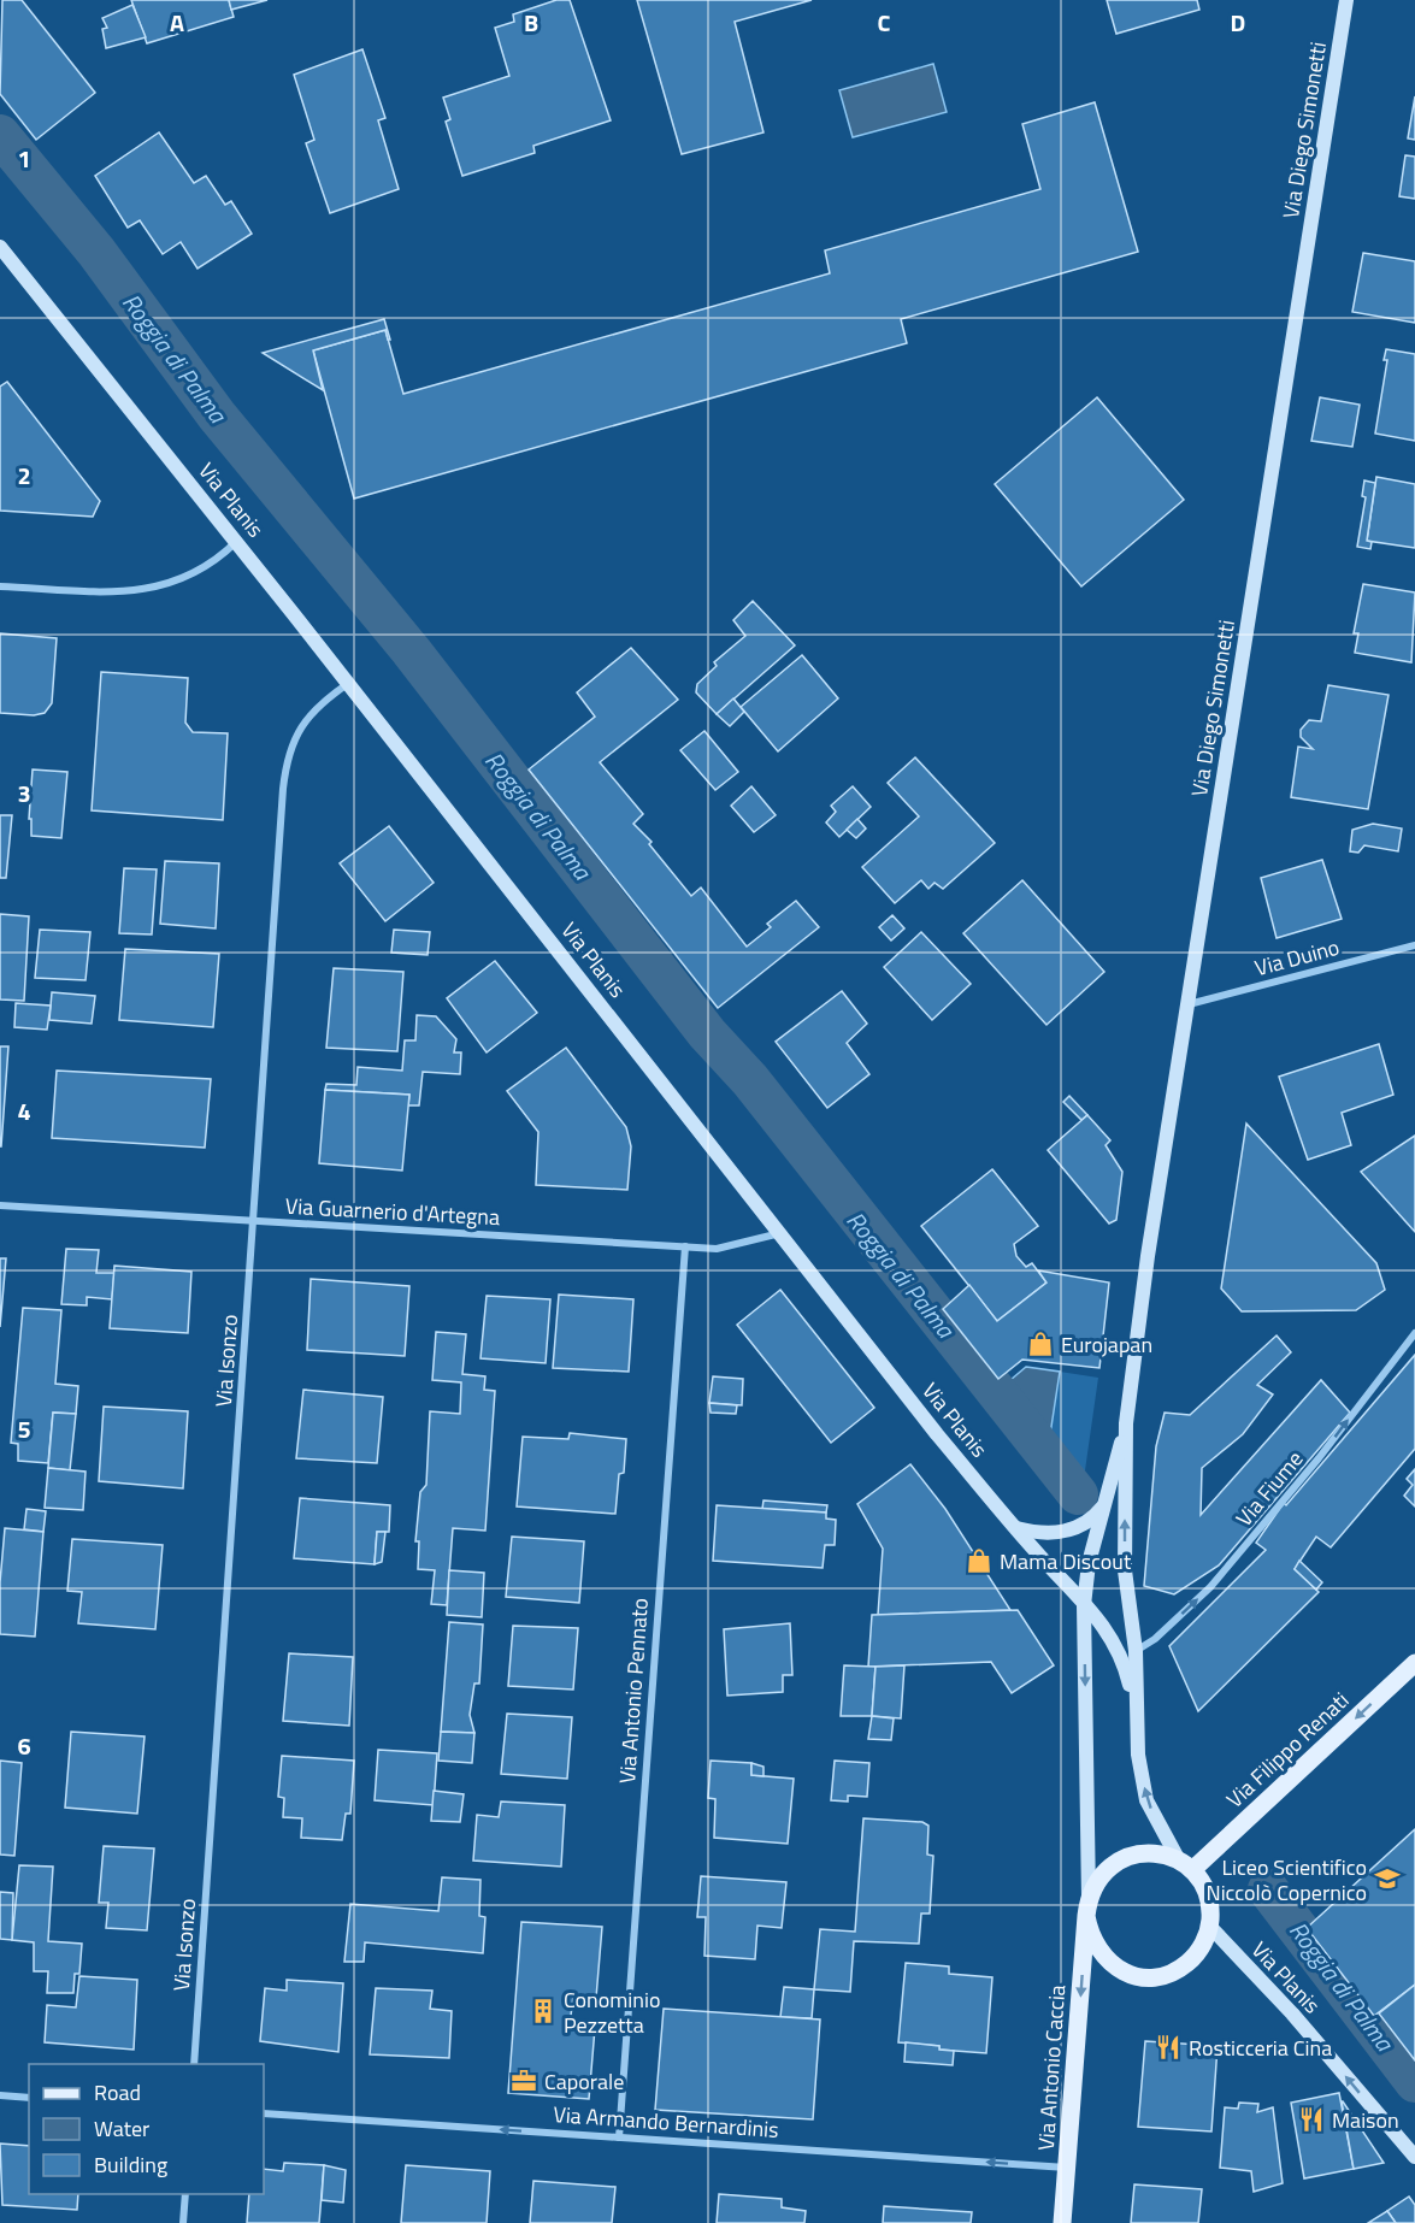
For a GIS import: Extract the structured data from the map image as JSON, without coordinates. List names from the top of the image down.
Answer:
{
  "streets": {
    "main road": [
      "Via Diego Simonetti",
      "Via Planis",
      "Via Filippo Renati",
      "Via Antonio Caccia"
    ],
    "street": [
      "Via Duino",
      "Via Guarnerio d'Artegna",
      "Via Isonzo",
      "Via Fiume",
      "Via Antonio Pennato",
      "Via Armando Bernardinis"
    ]
  },
  "crossings": [
    ["Via Diego Simonetti", "Via Planis"],
    ["Via Diego Simonetti", "Via Duino"],
    ["Via Diego Simonetti", "Via Fiume"],
    ["Via Diego Simonetti", "Via Antonio Caccia"],
    ["Via Planis", "Via Guarnerio d'Artegna"],
    ["Via Planis", "Via Isonzo"],
    ["Via Planis", "Via Fiume"],
    ["Via Planis", "Via Filippo Renati"],
    ["Via Planis", "Via Antonio Caccia"],
    ["Via Guarnerio d'Artegna", "Via Isonzo"],
    ["Via Guarnerio d'Artegna", "Via Antonio Pennato"],
    ["Via Antonio Pennato", "Via Armando Bernardinis"],
    ["Via Filippo Renati", "Via Antonio Caccia"],
    ["Via Antonio Caccia", "Via Armando Bernardinis"]
  ],
  "one_way": [
    "Via Fiume",
    "Via Filippo Renati",
    "Via Antonio Caccia",
    "Via Armando Bernardinis"
  ],
  "water": ["Roggia di Palma"],
  "places": {
    "shop": ["Eurojapan", "Mama Discout"],
    "school or university": ["Liceo Scientifico Niccolò Copernico"],
    "building": ["Conominio Pezzetta"],
    "restaurant": ["Rosticceria Cina", "Maison"],
    "office": ["Caporale"]
  },
  "legend": ["Road", "Water", "Building"],
  "grid": {
    "columns": [
      "A",
      "B",
      "C",
      "D"
    ],
    "rows": [
      "1",
      "2",
      "3",
      "4",
      "5",
      "6"
    ]
  }
}
